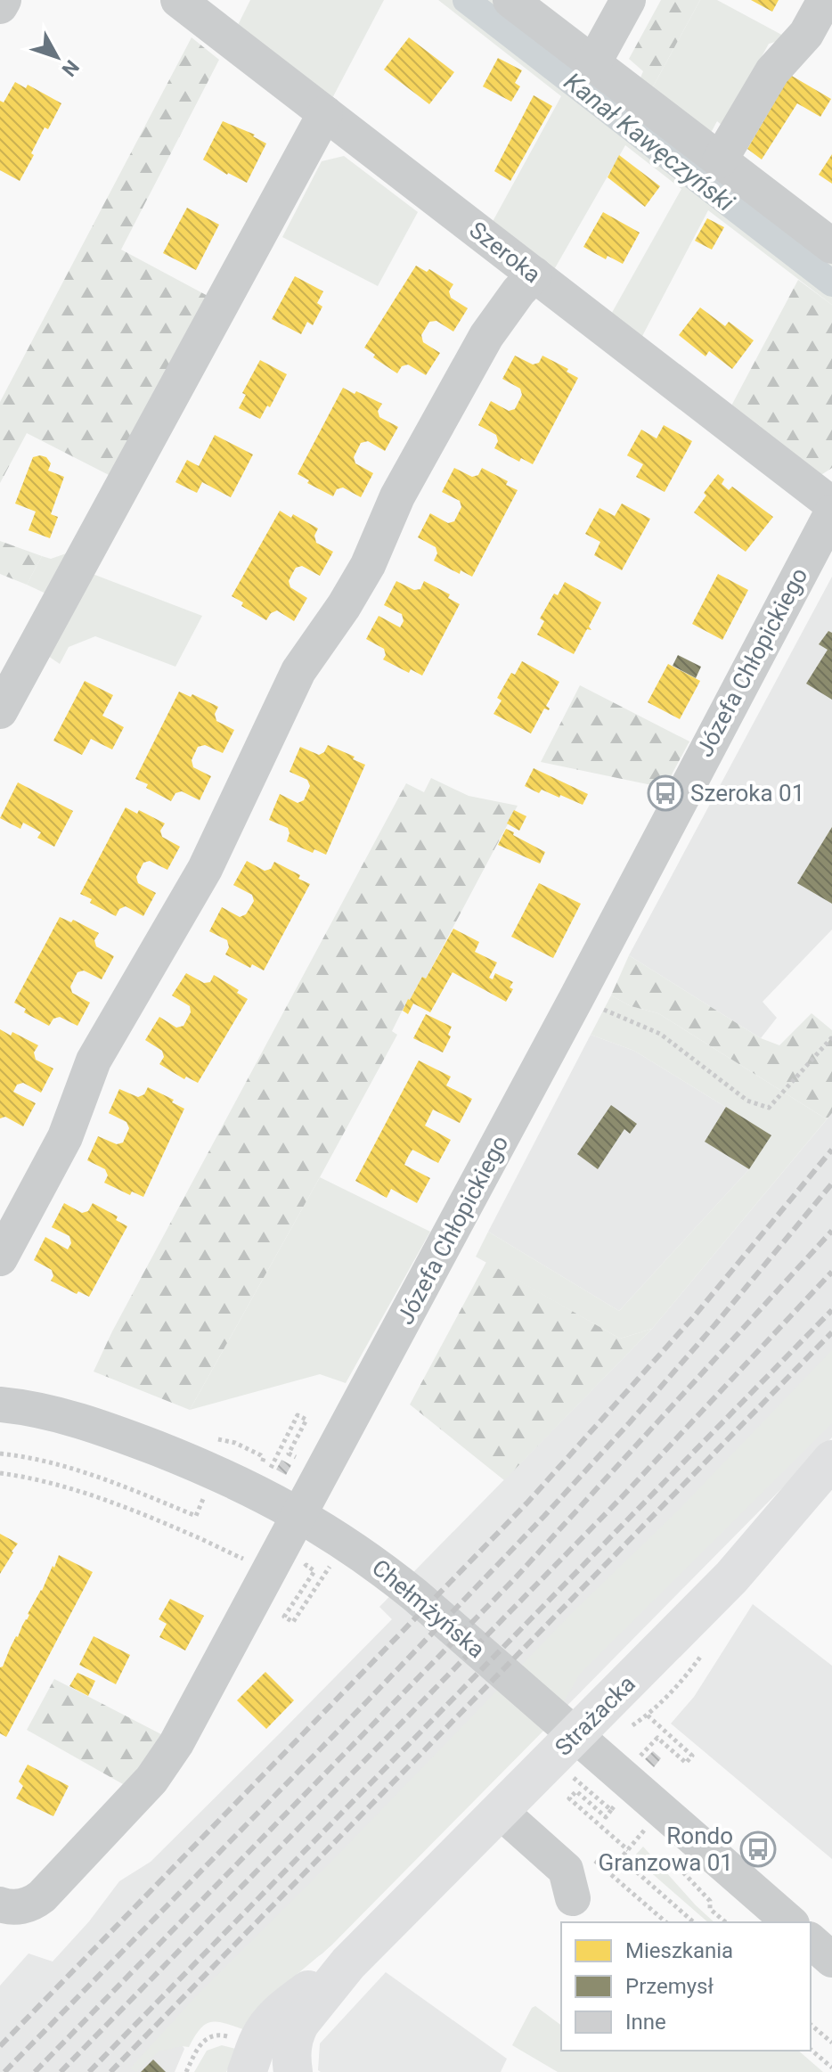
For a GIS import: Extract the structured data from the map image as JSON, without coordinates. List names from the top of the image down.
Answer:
{
  "streets": {
    "main road": ["Strażacka"],
    "street": ["Szeroka", "Józefa Chłopickiego", "Chełmżyńska"]
  },
  "water": ["Kanał Kawęczyński"],
  "places": {
    "bus stop": ["Szeroka 01", "Rondo Granzowa 01"]
  },
  "legend": ["Mieszkania", "Przemysł", "Inne"],
  "north": "bottom right"
}
